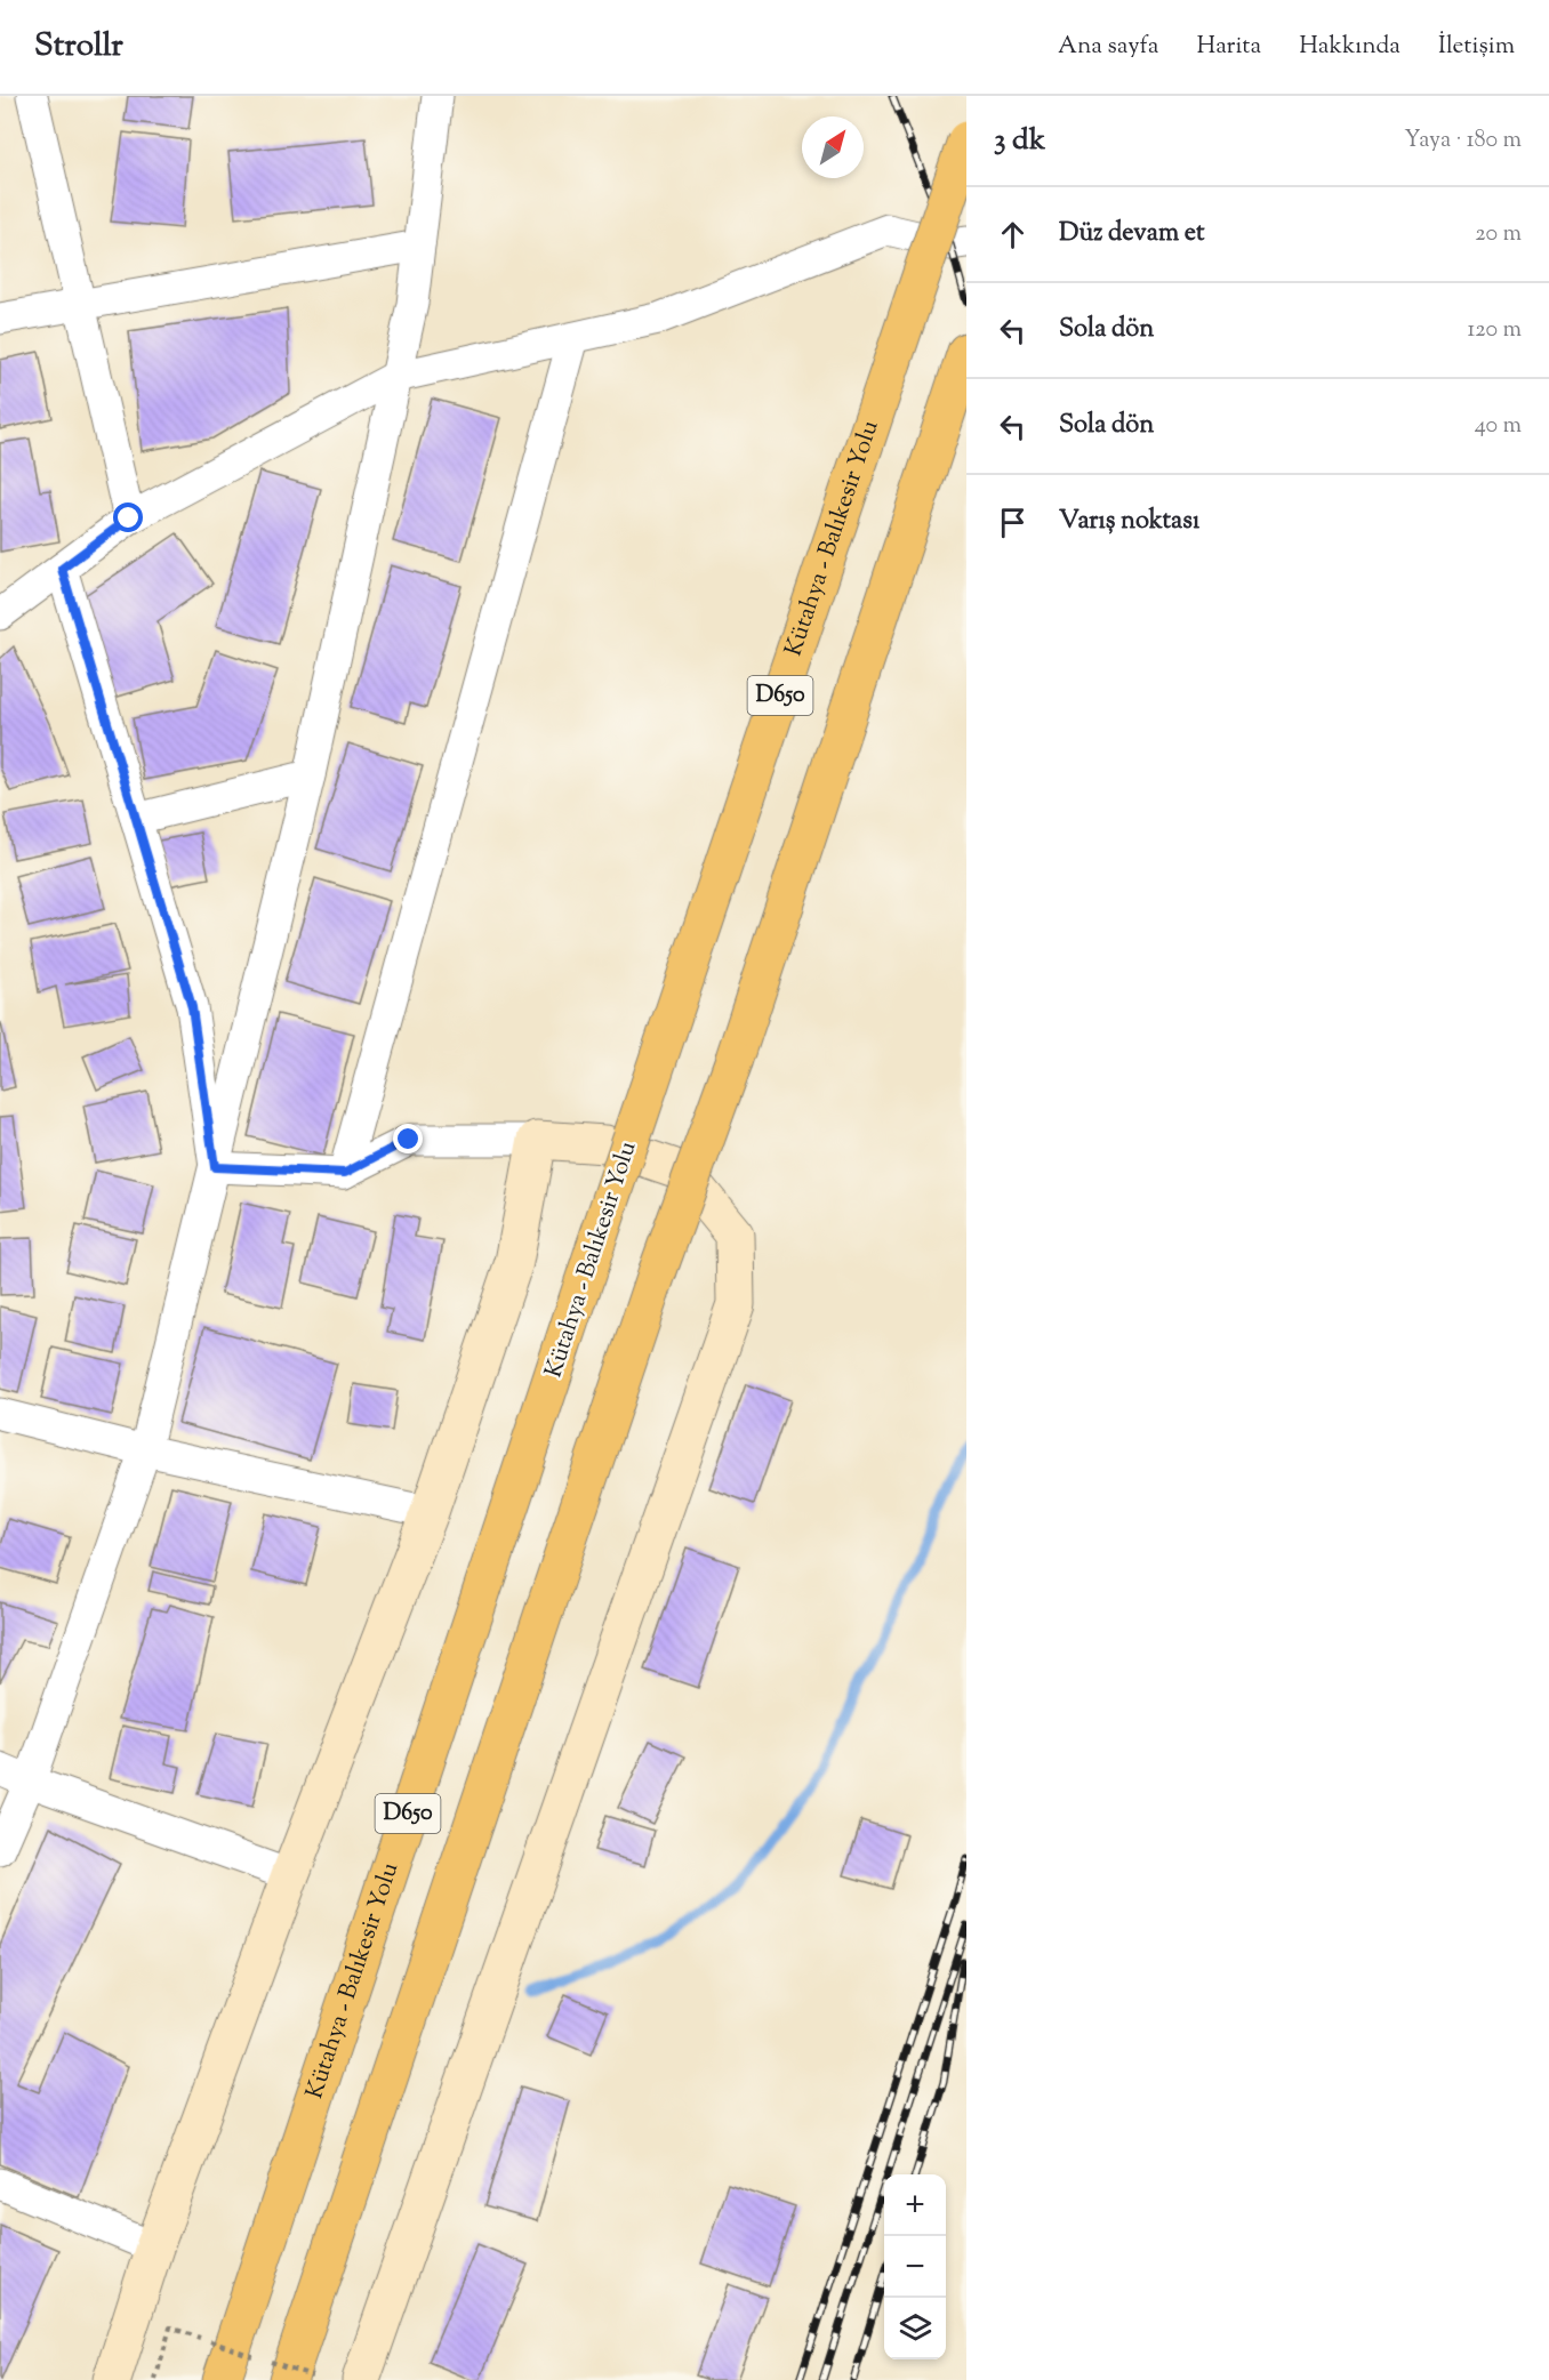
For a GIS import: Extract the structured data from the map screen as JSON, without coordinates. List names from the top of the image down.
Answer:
{
  "streets": {
    "highway": ["Kütahya - Balıkesir Yolu", "D650"]
  },
  "north": "top right",
  "page": {
    "header": "Strollr",
    "nav": [
      "Ana sayfa",
      "Harita",
      "Hakkında",
      "İletişim"
    ],
    "heading": ["3 dk", "Yaya · 180 m"],
    "list": [
      ["Düz devam et", "20 m"],
      ["Sola dön", "120 m"],
      ["Sola dön", "40 m"],
      "Varış noktası"
    ],
    "map_buttons": ["+", "−"]
  }
}
